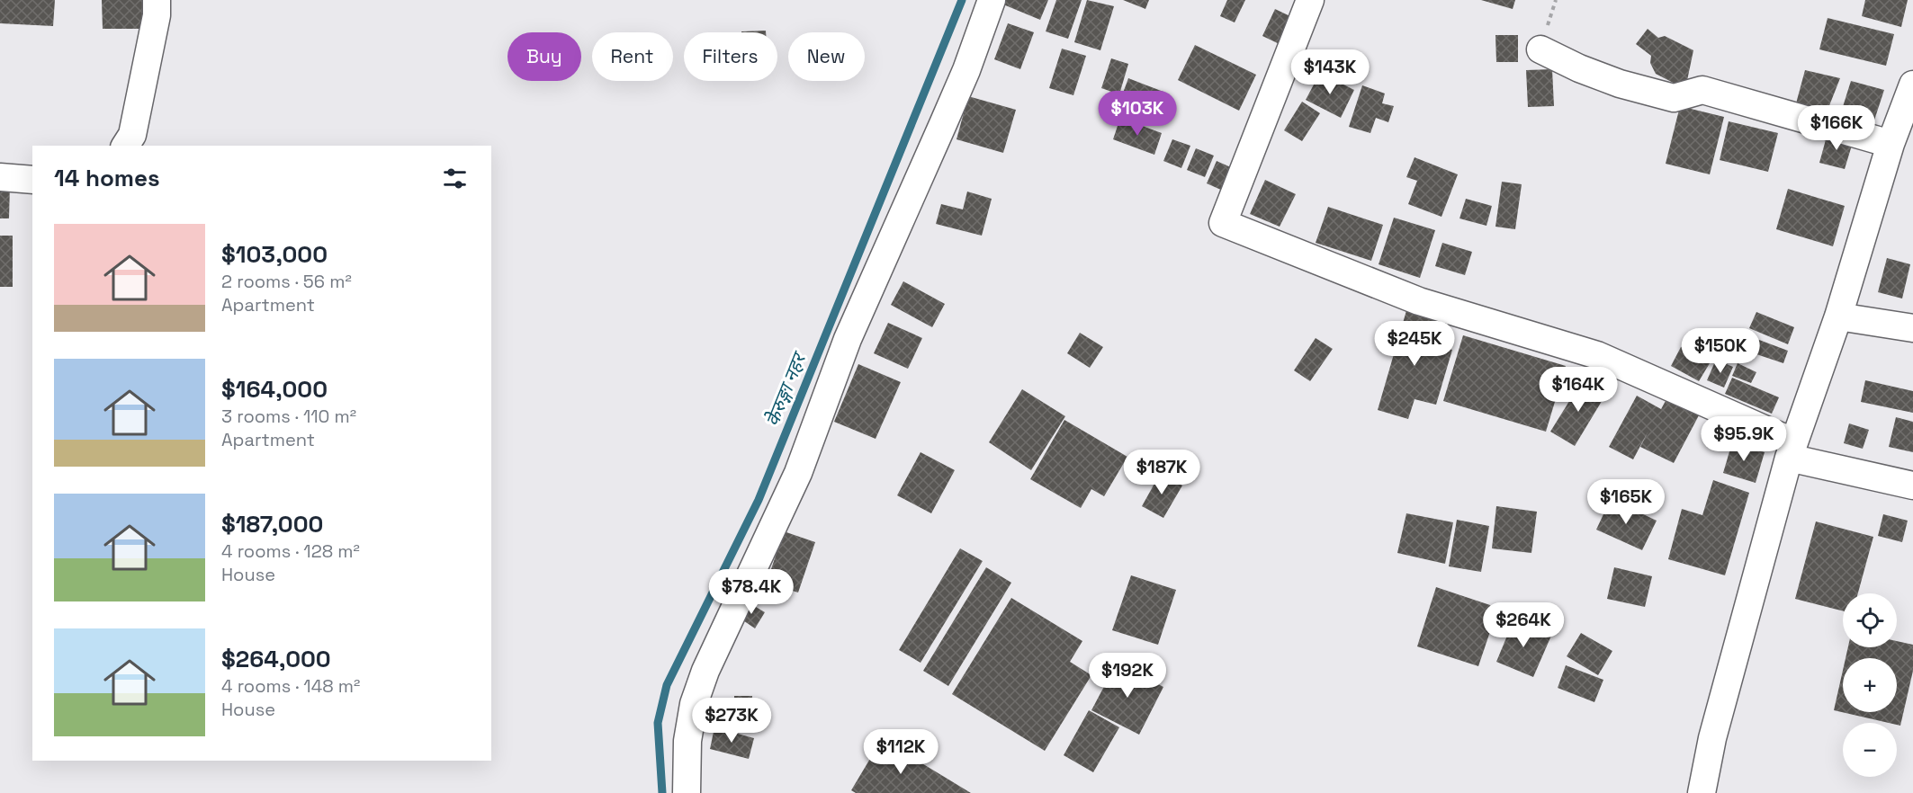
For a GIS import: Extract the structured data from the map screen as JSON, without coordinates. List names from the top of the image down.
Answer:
{
  "water": ["केेरुङ्गा नहर"],
  "page": {
    "chip": [
      "Buy",
      "Rent",
      "Filters",
      "New"
    ],
    "price": [
      "$143K",
      "$103K",
      "$166K",
      "$245K",
      "$150K",
      "$164K",
      "$95.9K",
      "$187K",
      "$165K",
      "$78.4K",
      "$264K",
      "$192K",
      "$273K",
      "$112K"
    ],
    "heading": "14 homes",
    "list": [
      {
        "name": "$103,000",
        "note": "2 rooms · 56 m² · Apartment"
      },
      {
        "name": "$164,000",
        "note": "3 rooms · 110 m² · Apartment"
      },
      {
        "name": "$187,000",
        "note": "4 rooms · 128 m² · House"
      },
      {
        "name": "$264,000",
        "note": "4 rooms · 148 m² · House"
      }
    ],
    "map_buttons": ["+", "−"]
  }
}
